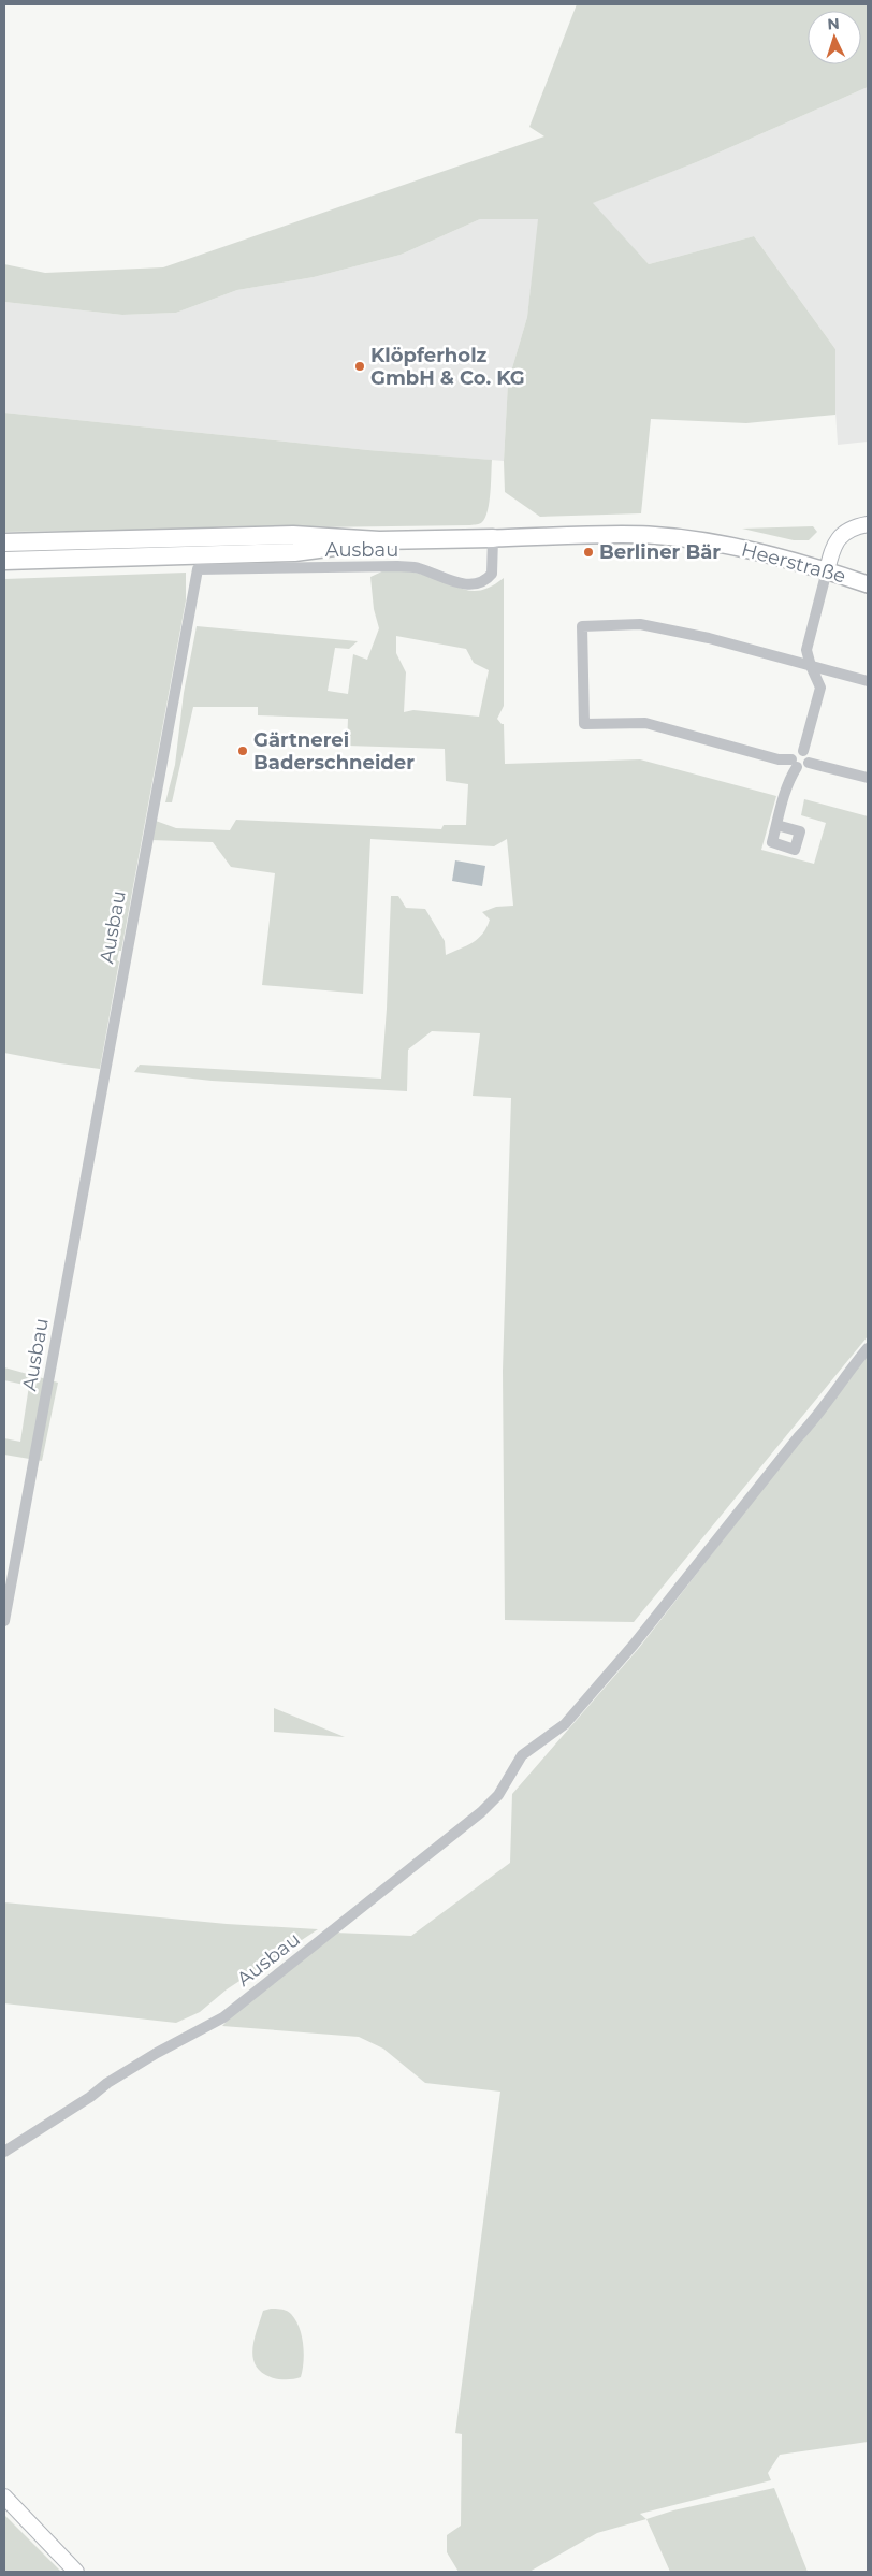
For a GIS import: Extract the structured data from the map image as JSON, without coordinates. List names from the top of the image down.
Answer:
{
  "streets": {
    "main road": ["Heerstraße"],
    "street": ["Ausbau"]
  },
  "crossings": [
    ["Ausbau", "Heerstraße"]
  ],
  "places": ["Klöpferholz GmbH & Co. KG", "Berliner Bär", "Gärtnerei Baderschneider"],
  "north": "top"
}
